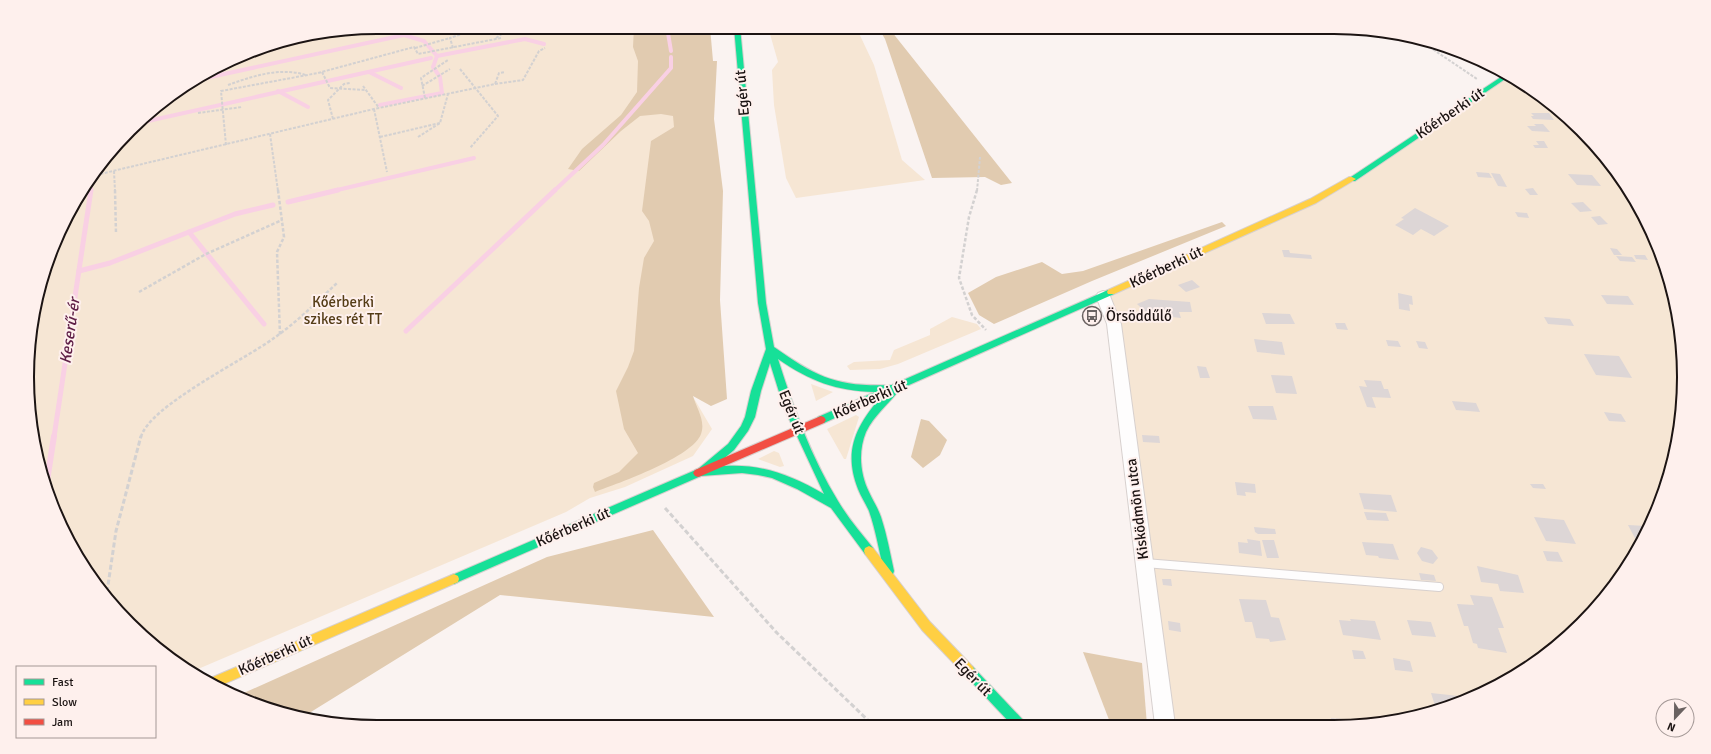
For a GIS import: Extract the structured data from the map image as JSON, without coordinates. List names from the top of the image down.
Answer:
{
  "streets": {
    "main road": ["Egér út", "Kőérberki út"],
    "street": ["Kisködmön utca"]
  },
  "crossings": [
    ["Egér út", "Kőérberki út"],
    ["Kőérberki út", "Kisködmön utca"]
  ],
  "water": ["Keserű-ér"],
  "parks": ["Kőérberki szikes rét TT"],
  "places": {
    "bus stop": ["Örsöddűlő"]
  },
  "legend": ["Fast", "Slow", "Jam"],
  "north": "bottom"
}
